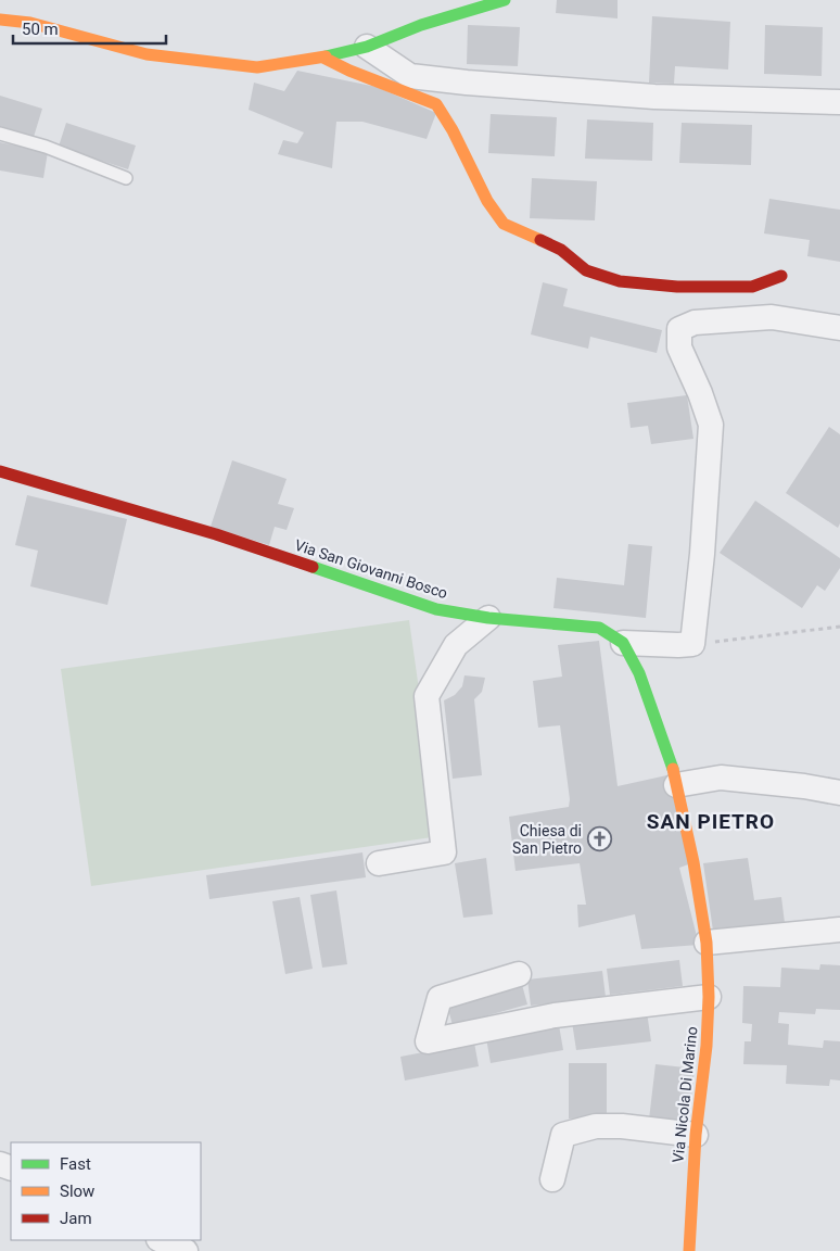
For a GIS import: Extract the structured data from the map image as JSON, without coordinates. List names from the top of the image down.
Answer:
{
  "streets": {
    "street": ["Via San Giovanni Bosco", "Via Nicola Di Marino"]
  },
  "crossings": [
    ["Via San Giovanni Bosco", "Via Nicola Di Marino"]
  ],
  "districts": ["SAN PIETRO"],
  "places": {
    "church": ["Chiesa di San Pietro"]
  },
  "legend": ["Fast", "Slow", "Jam"],
  "scale_bar": "50 m"
}
